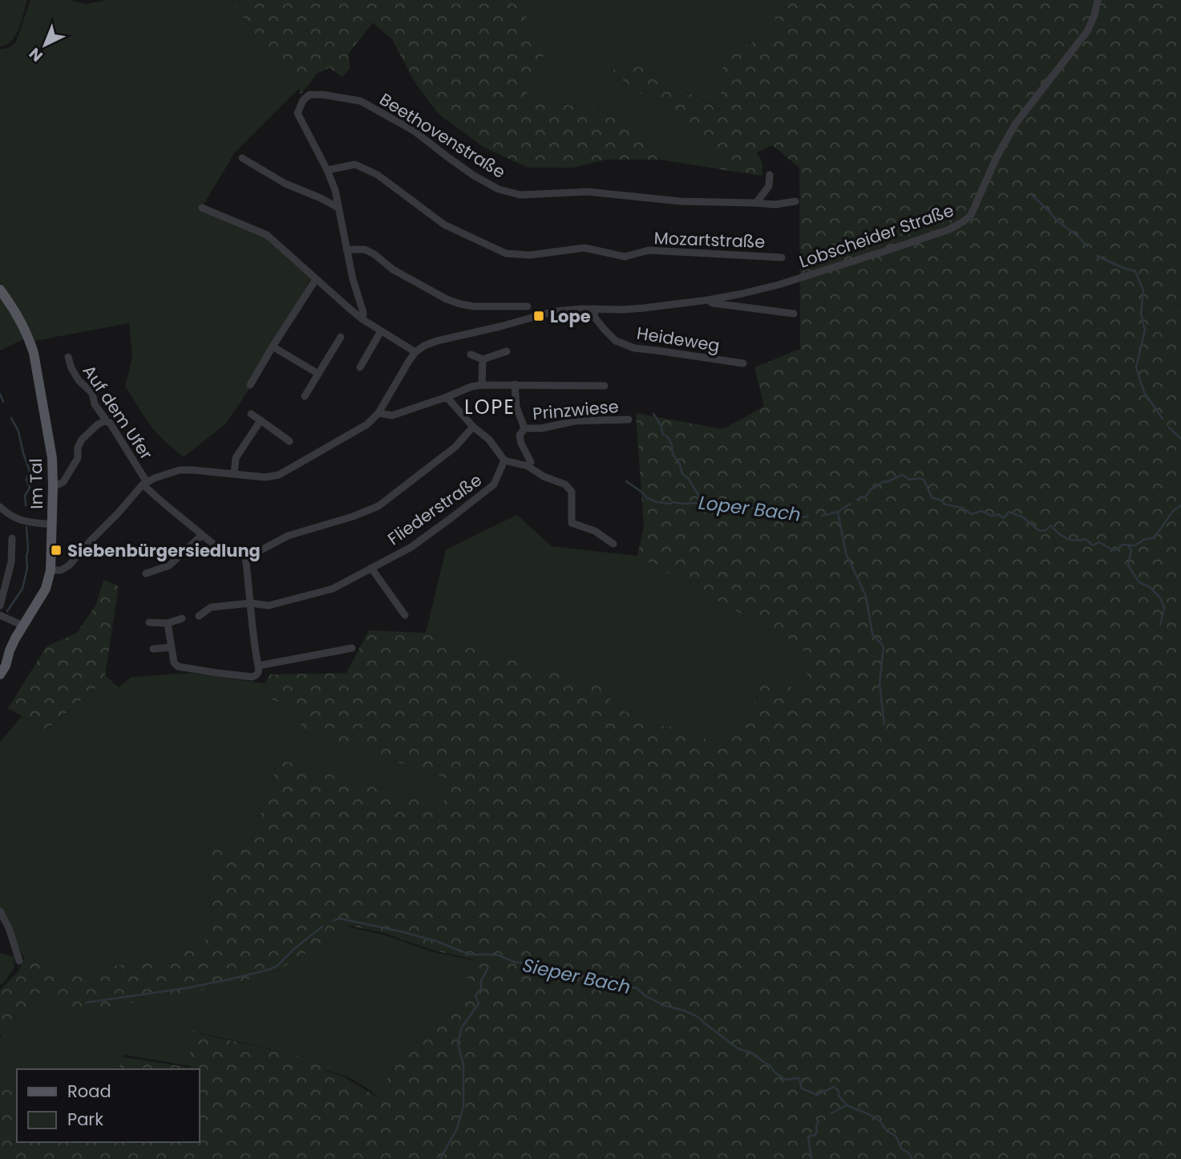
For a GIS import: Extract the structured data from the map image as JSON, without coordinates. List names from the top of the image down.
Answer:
{
  "streets": {
    "main road": ["Im Tal"],
    "street": [
      "Beethovenstraße",
      "Lobscheider Straße",
      "Mozartstraße",
      "Heideweg",
      "Prinzwiese",
      "Auf dem Ufer",
      "Fliederstraße"
    ]
  },
  "crossings": [
    ["Beethovenstraße", "Mozartstraße"],
    ["Lobscheider Straße", "Heideweg"]
  ],
  "districts": ["LOPE"],
  "water": ["Loper Bach", "Sieper Bach"],
  "places": {
    "transit": ["Lope", "Siebenbürgersiedlung"]
  },
  "legend": ["Road", "Park"],
  "north": "bottom left"
}
